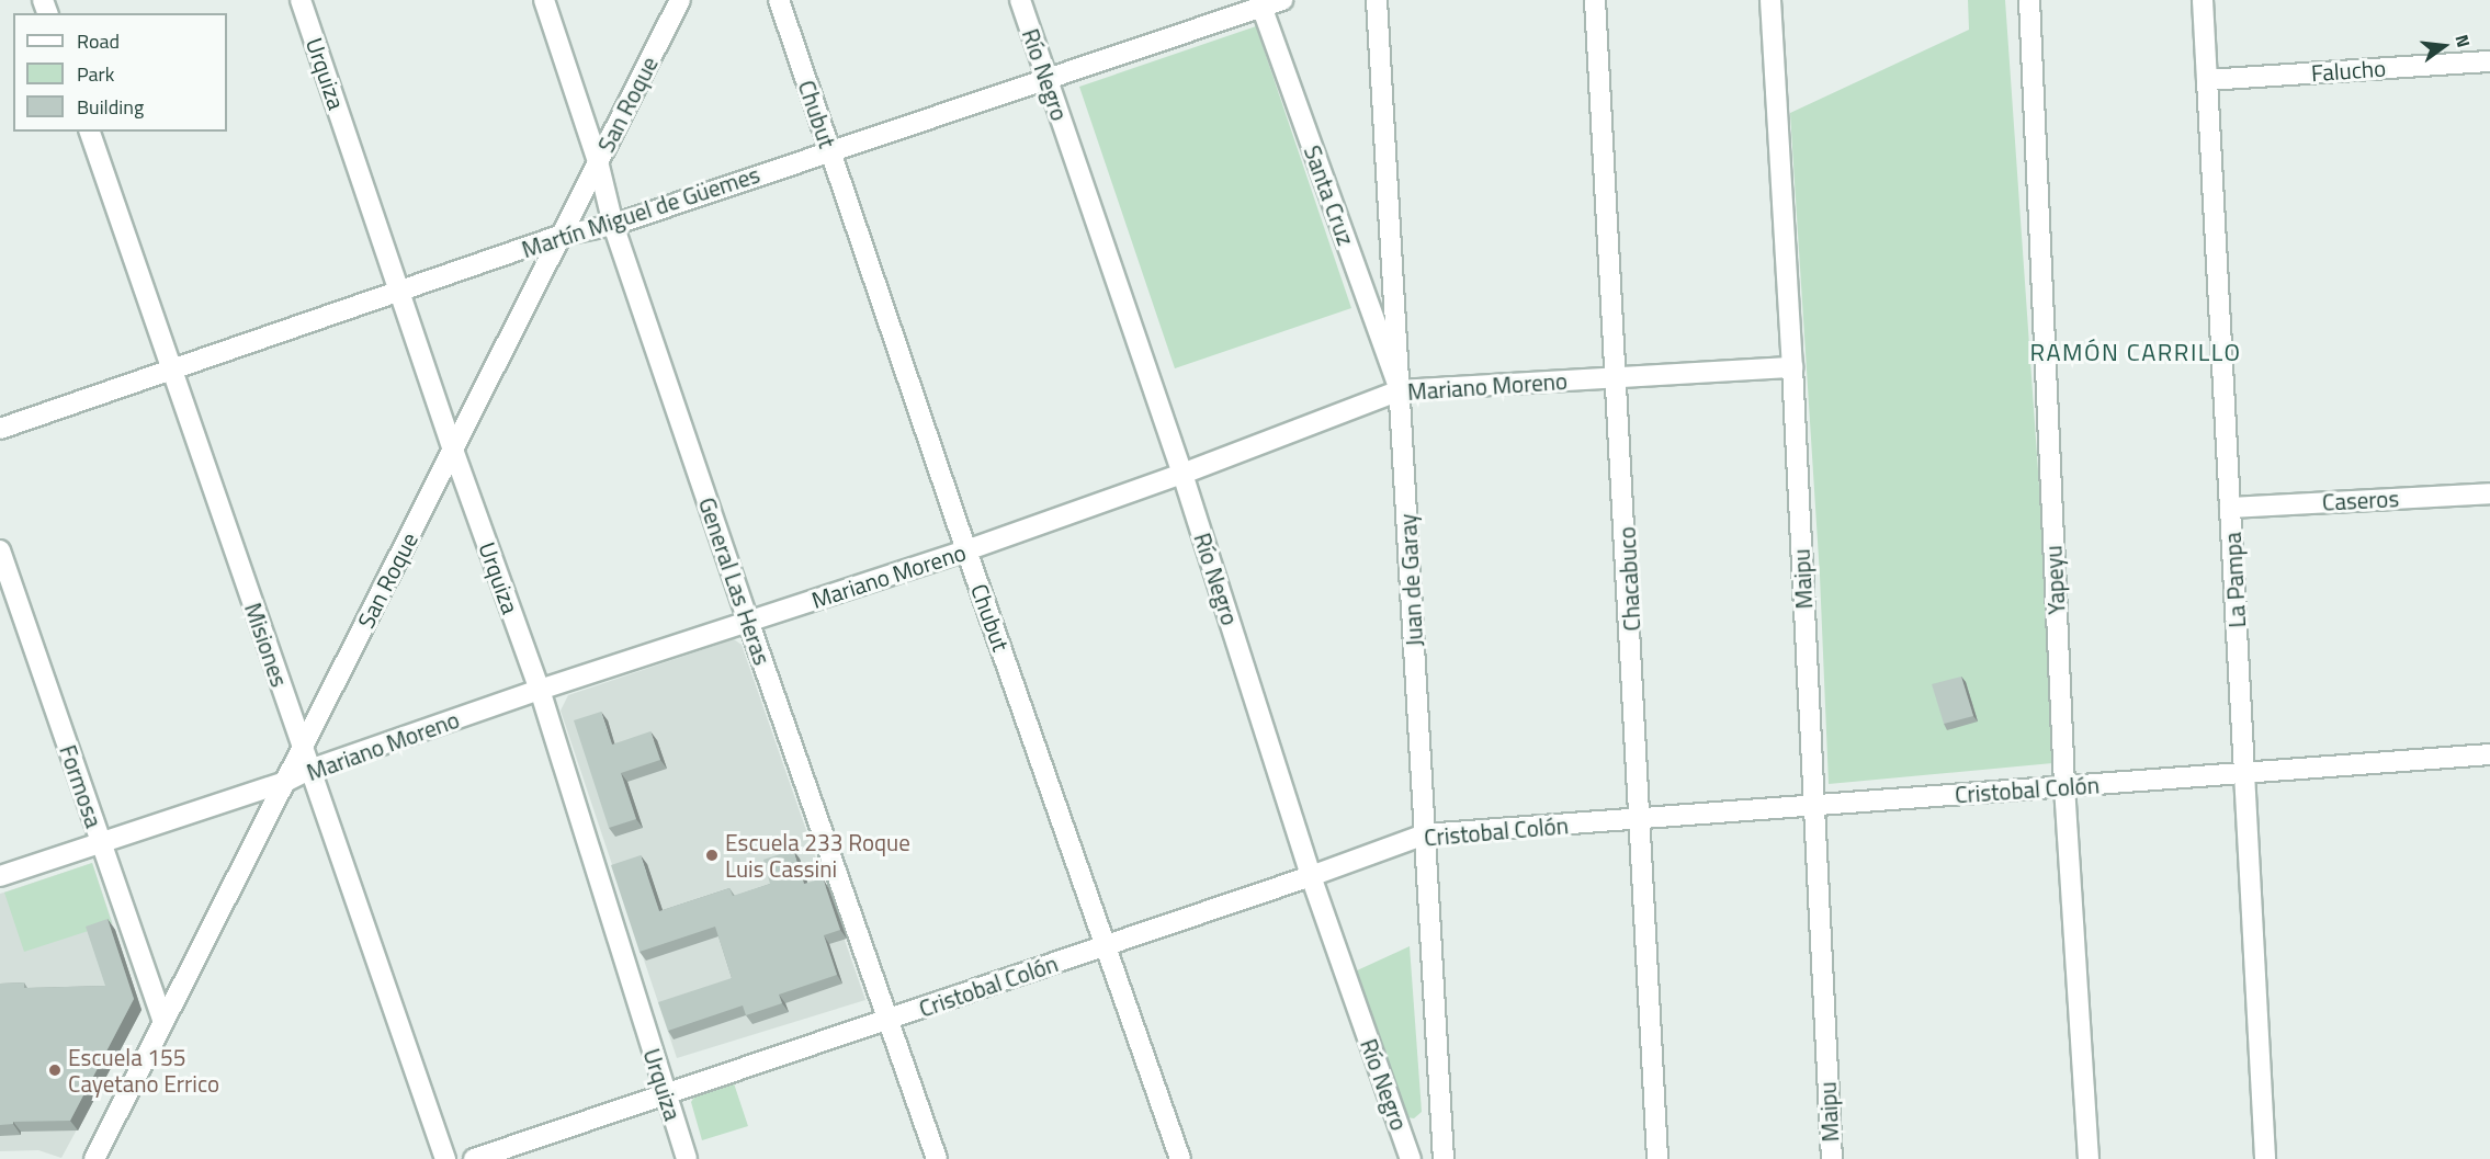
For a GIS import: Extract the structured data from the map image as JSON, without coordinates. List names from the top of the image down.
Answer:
{
  "streets": {
    "street": [
      "Falucho",
      "Urquiza",
      "Río Negro",
      "San Roque",
      "Chubut",
      "Santa Cruz",
      "Martín Miguel de Güemes",
      "Mariano Moreno",
      "Caseros",
      "Chacabuco",
      "Maipu",
      "Juan de Garay",
      "Yapeyu",
      "La Pampa",
      "General Las Heras",
      "Misiones",
      "Formosa",
      "Cristobal Colón"
    ]
  },
  "crossings": [
    ["Falucho", "La Pampa"],
    ["Urquiza", "San Roque"],
    ["Urquiza", "Martín Miguel de Güemes"],
    ["Urquiza", "Mariano Moreno"],
    ["Urquiza", "Cristobal Colón"],
    ["Río Negro", "Martín Miguel de Güemes"],
    ["Río Negro", "Mariano Moreno"],
    ["Río Negro", "Cristobal Colón"],
    ["San Roque", "Martín Miguel de Güemes"],
    ["San Roque", "Mariano Moreno"],
    ["San Roque", "General Las Heras"],
    ["San Roque", "Misiones"],
    ["San Roque", "Formosa"],
    ["Chubut", "Martín Miguel de Güemes"],
    ["Chubut", "Mariano Moreno"],
    ["Chubut", "Cristobal Colón"],
    ["Santa Cruz", "Martín Miguel de Güemes"],
    ["Santa Cruz", "Mariano Moreno"],
    ["Santa Cruz", "Juan de Garay"],
    ["Martín Miguel de Güemes", "General Las Heras"],
    ["Martín Miguel de Güemes", "Misiones"],
    ["Mariano Moreno", "Chacabuco"],
    ["Mariano Moreno", "Maipu"],
    ["Mariano Moreno", "Juan de Garay"],
    ["Mariano Moreno", "General Las Heras"],
    ["Mariano Moreno", "Misiones"],
    ["Mariano Moreno", "Formosa"],
    ["Caseros", "La Pampa"],
    ["Chacabuco", "Cristobal Colón"],
    ["Maipu", "Cristobal Colón"],
    ["Juan de Garay", "Cristobal Colón"],
    ["Yapeyu", "Cristobal Colón"],
    ["La Pampa", "Cristobal Colón"],
    ["General Las Heras", "Cristobal Colón"]
  ],
  "districts": ["RAMÓN CARRILLO"],
  "places": ["Escuela 233 Roque Luis Cassini", "Escuela 155 Cayetano Errico"],
  "legend": ["Road", "Park", "Building"],
  "north": "right"
}
